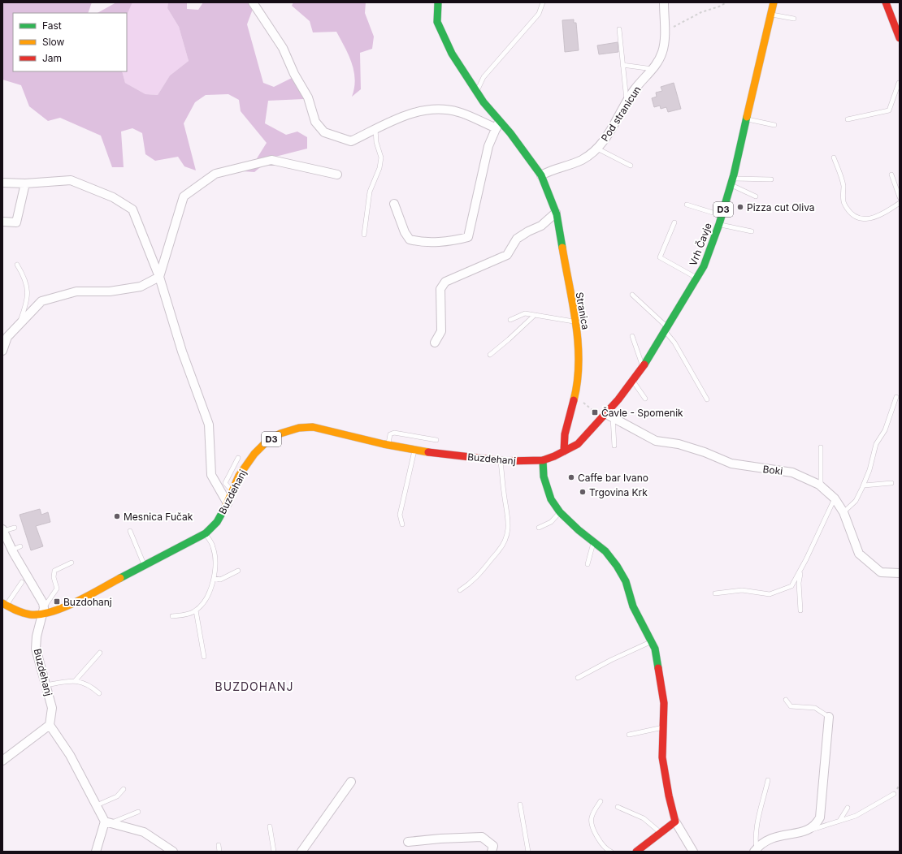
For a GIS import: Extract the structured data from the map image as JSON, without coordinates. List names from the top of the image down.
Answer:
{
  "streets": {
    "main road": [
      "D3",
      "Vrh Čavje",
      "Stranica",
      "Buzdehanj"
    ],
    "street": ["Pod stranicun", "Boki"]
  },
  "crossings": [
    ["Pod stranicun", "Stranica"],
    ["D3", "Buzdehanj"],
    ["Vrh Čavje", "Stranica"],
    ["Vrh Čavje", "Buzdehanj"],
    ["Vrh Čavje", "Boki"],
    ["Stranica", "Buzdehanj"]
  ],
  "districts": ["BUZDOHANJ"],
  "places": {
    "other": [
      "Pizza cut Oliva",
      "Caffe bar Ivano",
      "Trgovina Krk",
      "Mesnica Fučak"
    ],
    "transit": ["Čavle - Spomenik", "Buzdohanj"]
  },
  "legend": ["Fast", "Slow", "Jam"]
}
